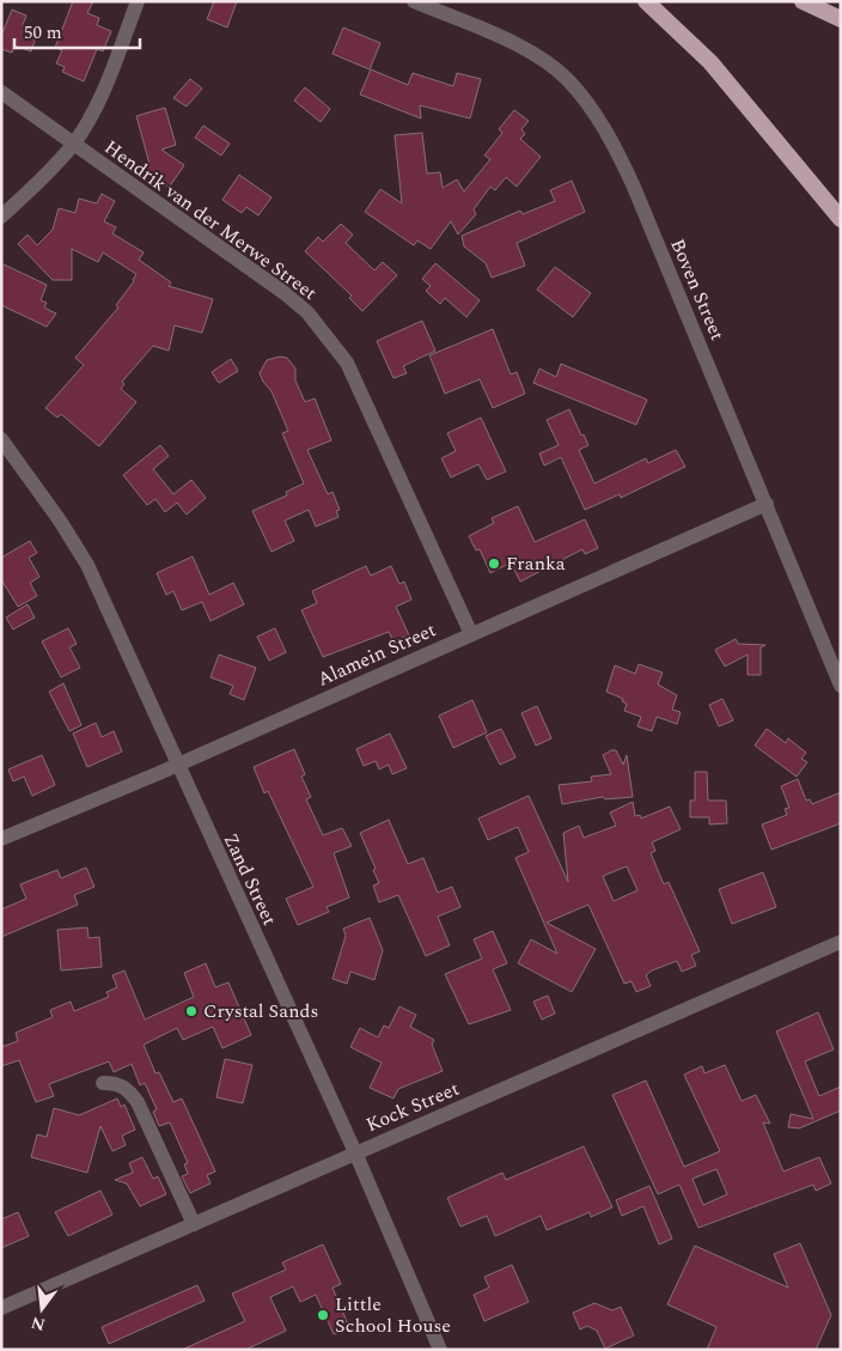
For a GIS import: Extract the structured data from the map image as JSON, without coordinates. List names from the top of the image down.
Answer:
{
  "streets": {
    "street": [
      "Hendrik van der Merwe Street",
      "Boven Street",
      "Alamein Street",
      "Zand Street",
      "Kock Street"
    ]
  },
  "crossings": [
    ["Hendrik van der Merwe Street", "Alamein Street"],
    ["Boven Street", "Alamein Street"],
    ["Alamein Street", "Zand Street"],
    ["Zand Street", "Kock Street"]
  ],
  "places": ["Franka", "Crystal Sands", "Little School House"],
  "scale_bar": "50 m",
  "north": "bottom"
}
